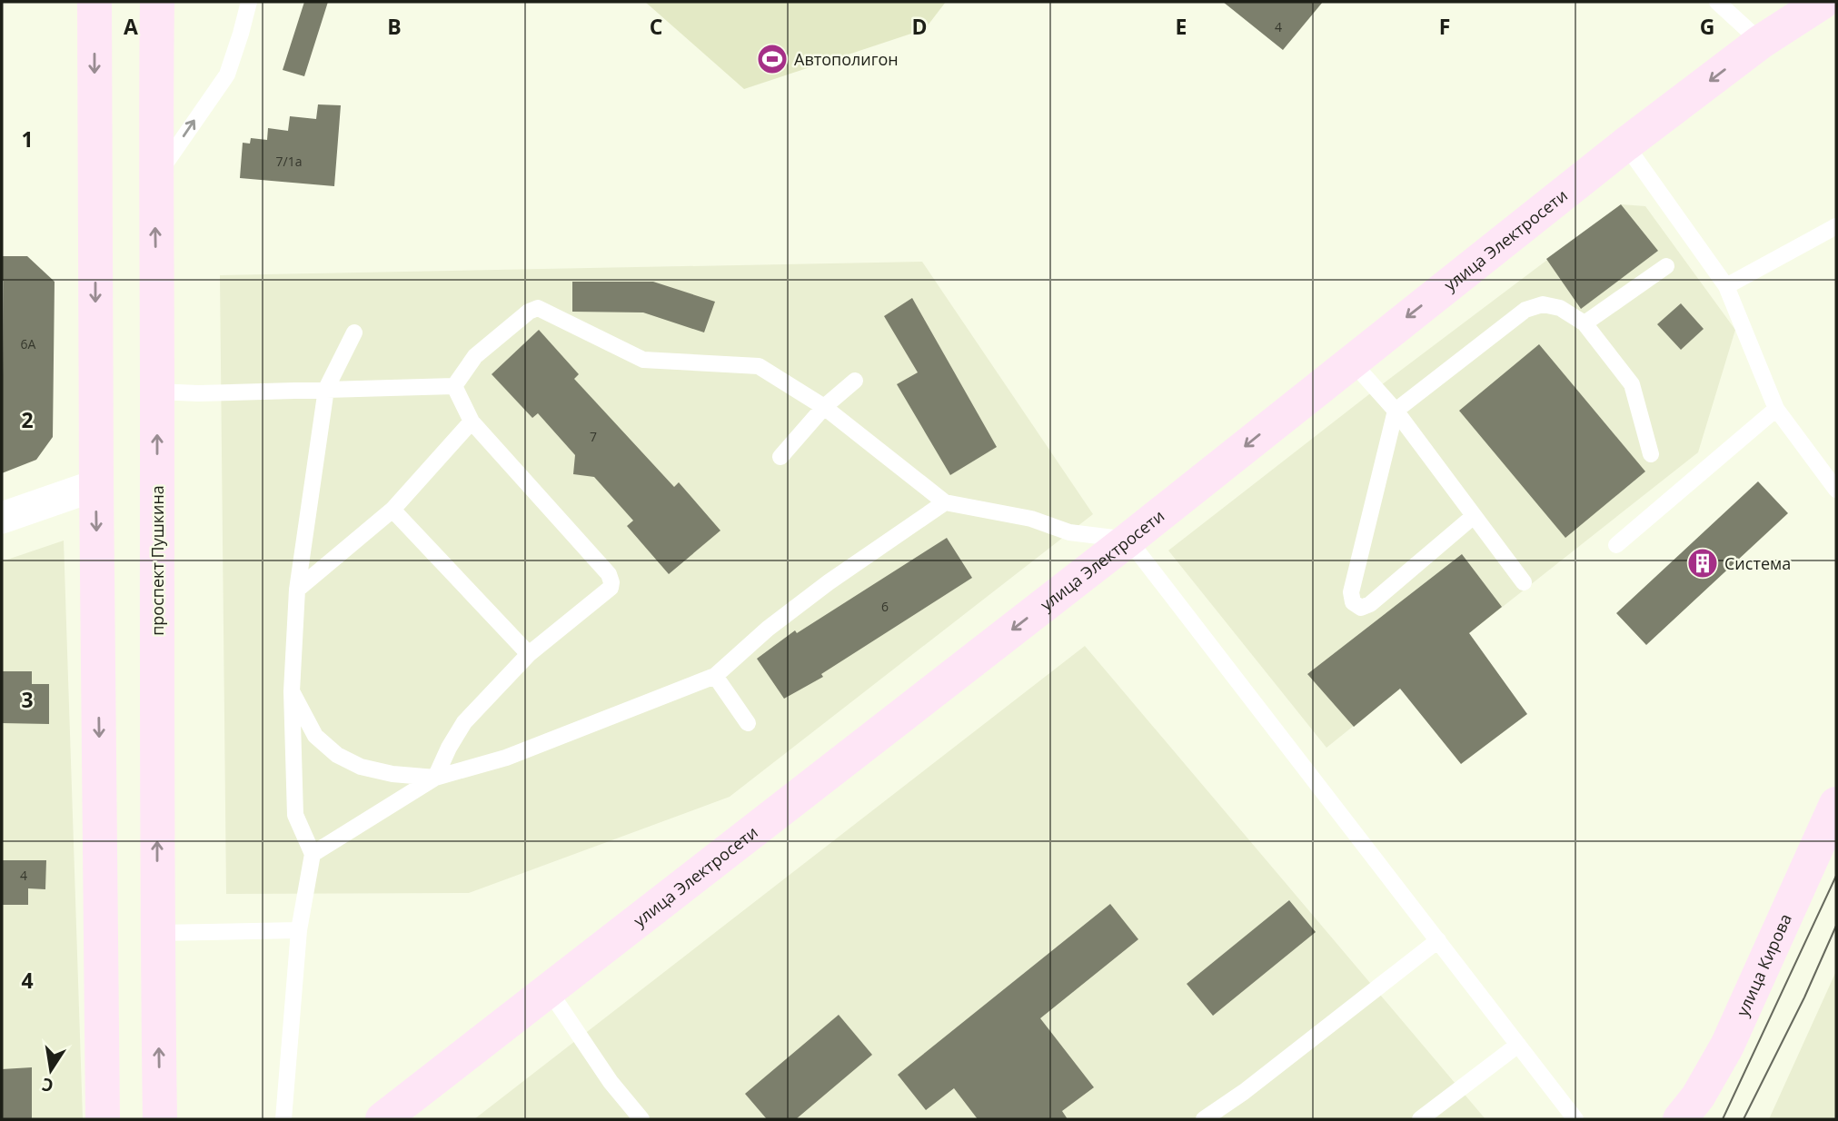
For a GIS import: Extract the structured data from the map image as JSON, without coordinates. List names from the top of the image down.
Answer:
{
  "streets": {
    "main road": ["улица Электросети", "проспект Пушкина", "улица Кирова"]
  },
  "one_way": ["улица Электросети"],
  "places": {
    "sports": ["Автополигон"],
    "building": ["Система"]
  },
  "house_numbers": [
    "4",
    "7/1а",
    "6А",
    "7",
    "6",
    "4"
  ],
  "north": "bottom",
  "grid": {
    "columns": [
      "A",
      "B",
      "C",
      "D",
      "E",
      "F",
      "G"
    ],
    "rows": [
      "1",
      "2",
      "3",
      "4"
    ]
  }
}
